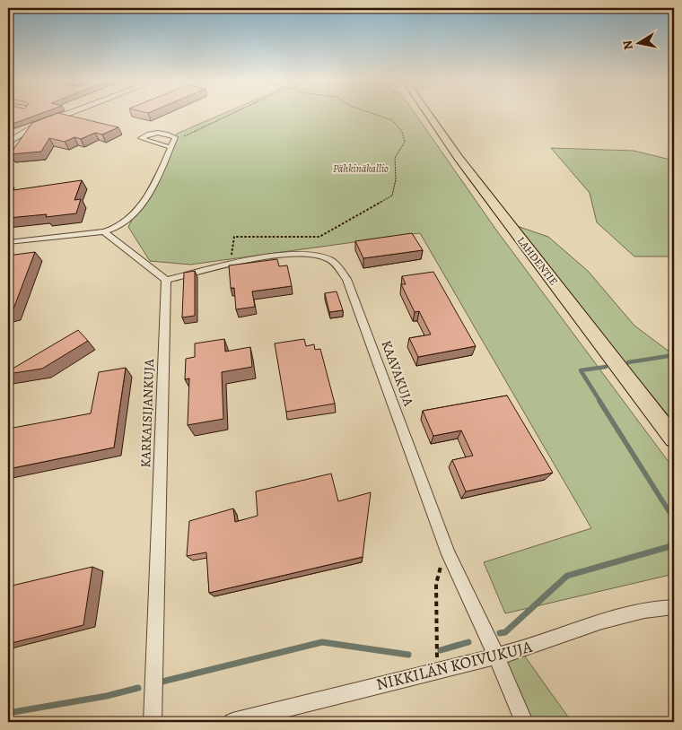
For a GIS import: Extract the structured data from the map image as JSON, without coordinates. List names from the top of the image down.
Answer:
{
  "streets": {
    "highway": ["LAHDENTIE"],
    "street": ["KAAVAKUJA", "KARKAISIJANKUJA", "NIKKILÄN KOIVUKUJA"]
  },
  "crossings": [
    ["KAAVAKUJA", "KARKAISIJANKUJA"],
    ["KAAVAKUJA", "NIKKILÄN KOIVUKUJA"]
  ],
  "parks": ["Pähkinäkallio"],
  "north": "left"
}
